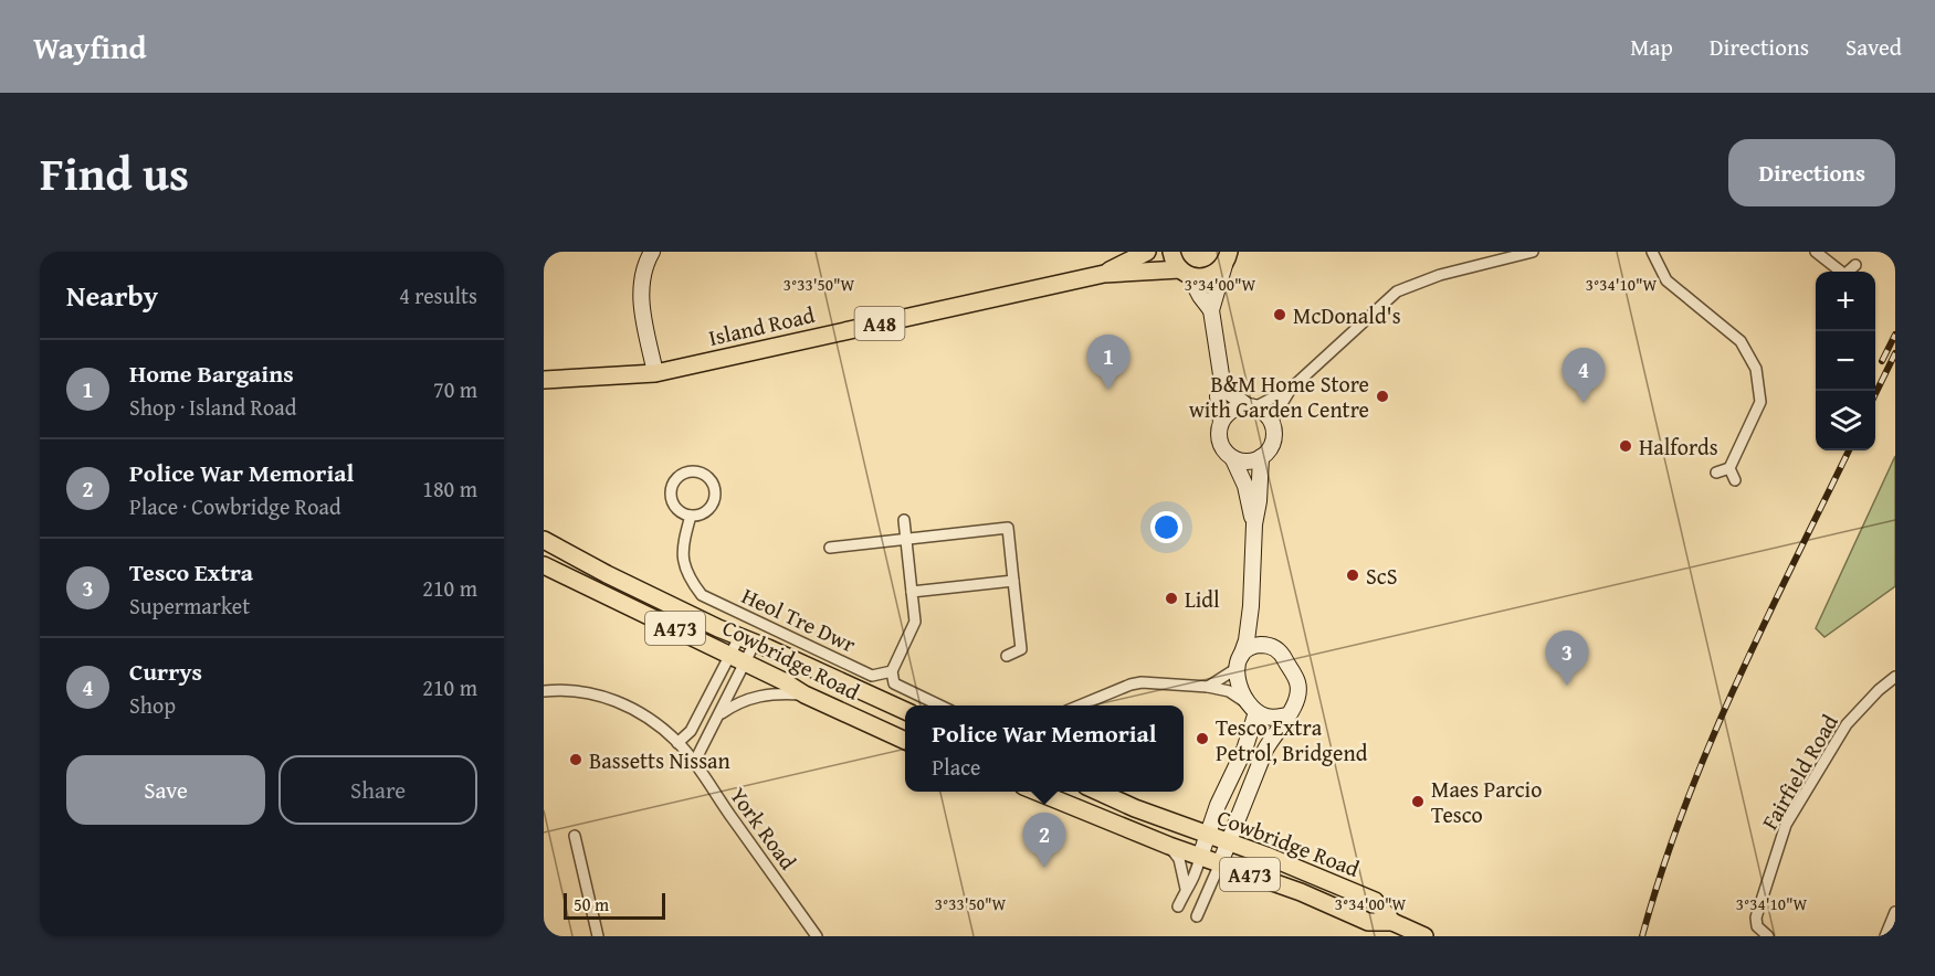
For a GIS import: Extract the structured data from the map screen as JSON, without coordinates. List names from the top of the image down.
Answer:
{
  "streets": {
    "main road": [
      "A48",
      "Island Road",
      "A473",
      "Cowbridge Road"
    ],
    "street": ["Heol Tre Dwr", "Fairfield Road", "York Road"]
  },
  "crossings": [
    ["A48", "Island Road"]
  ],
  "places": [
    "McDonald's",
    "B&M Home Store with Garden Centre",
    "Halfords",
    "ScS",
    "Lidl",
    "Tesco Extra Petrol, Bridgend",
    "Bassetts Nissan",
    "Maes Parcio Tesco"
  ],
  "scale_bar": "50 m",
  "page": {
    "header": "Wayfind",
    "nav": ["Map", "Directions", "Saved"],
    "title": "Find us",
    "buttons": [
      "Directions",
      ["Save", "Share"]
    ],
    "heading": ["Nearby", "4 results"],
    "map_buttons": ["+", "−"],
    "pins": [
      "1",
      "4",
      "3",
      "2"
    ],
    "list": [
      {
        "mark": "1",
        "name": "Home Bargains",
        "note": "Shop · Island Road",
        "value": "70 m"
      },
      {
        "mark": "2",
        "name": "Police War Memorial",
        "note": "Place · Cowbridge Road",
        "value": "180 m"
      },
      {
        "mark": "3",
        "name": "Tesco Extra",
        "note": "Supermarket",
        "value": "210 m"
      },
      {
        "mark": "4",
        "name": "Currys",
        "note": "Shop",
        "value": "210 m"
      }
    ],
    "popup": ["Police War Memorial", "Place"],
    "scale": "50 m"
  },
  "coordinates": ["3°33'50\"W", "3°34'00\"W", "3°34'10\"W"]
}
